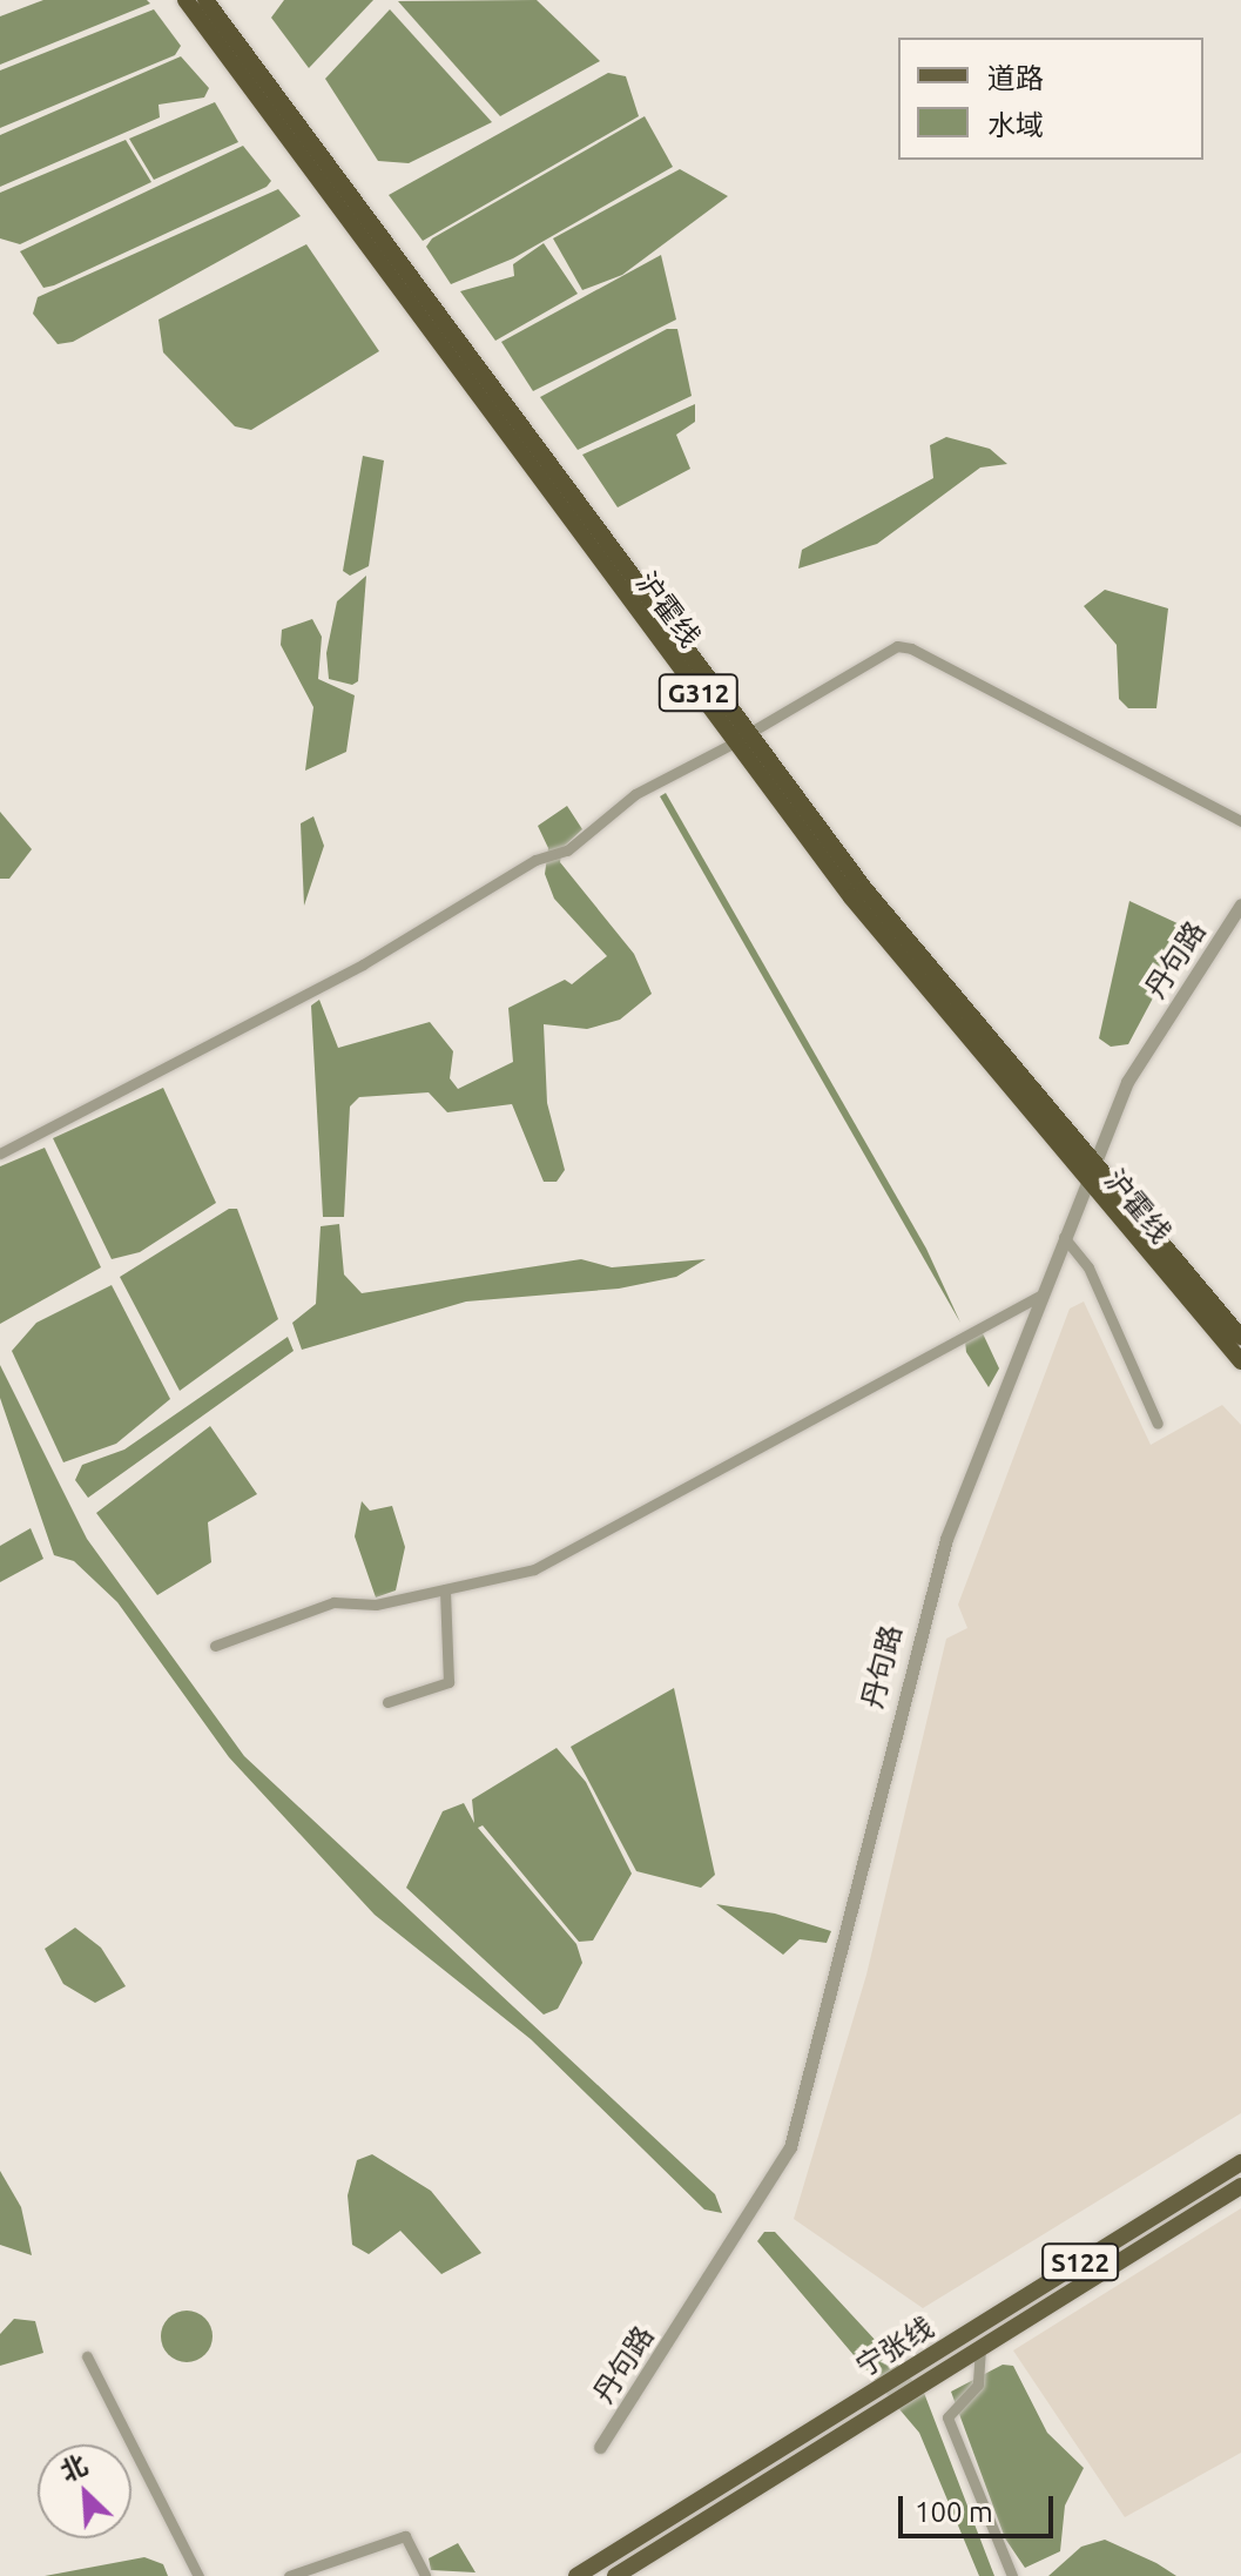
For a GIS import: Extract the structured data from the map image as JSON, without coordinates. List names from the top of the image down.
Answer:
{
  "streets": {
    "highway": ["沪霍线", "G312"],
    "main road": ["S122", "宁张线"],
    "street": ["丹句路"]
  },
  "crossings": [
    ["沪霍线", "丹句路"]
  ],
  "legend": ["道路", "水域"],
  "scale_bar": "100 m",
  "north": "top left"
}
